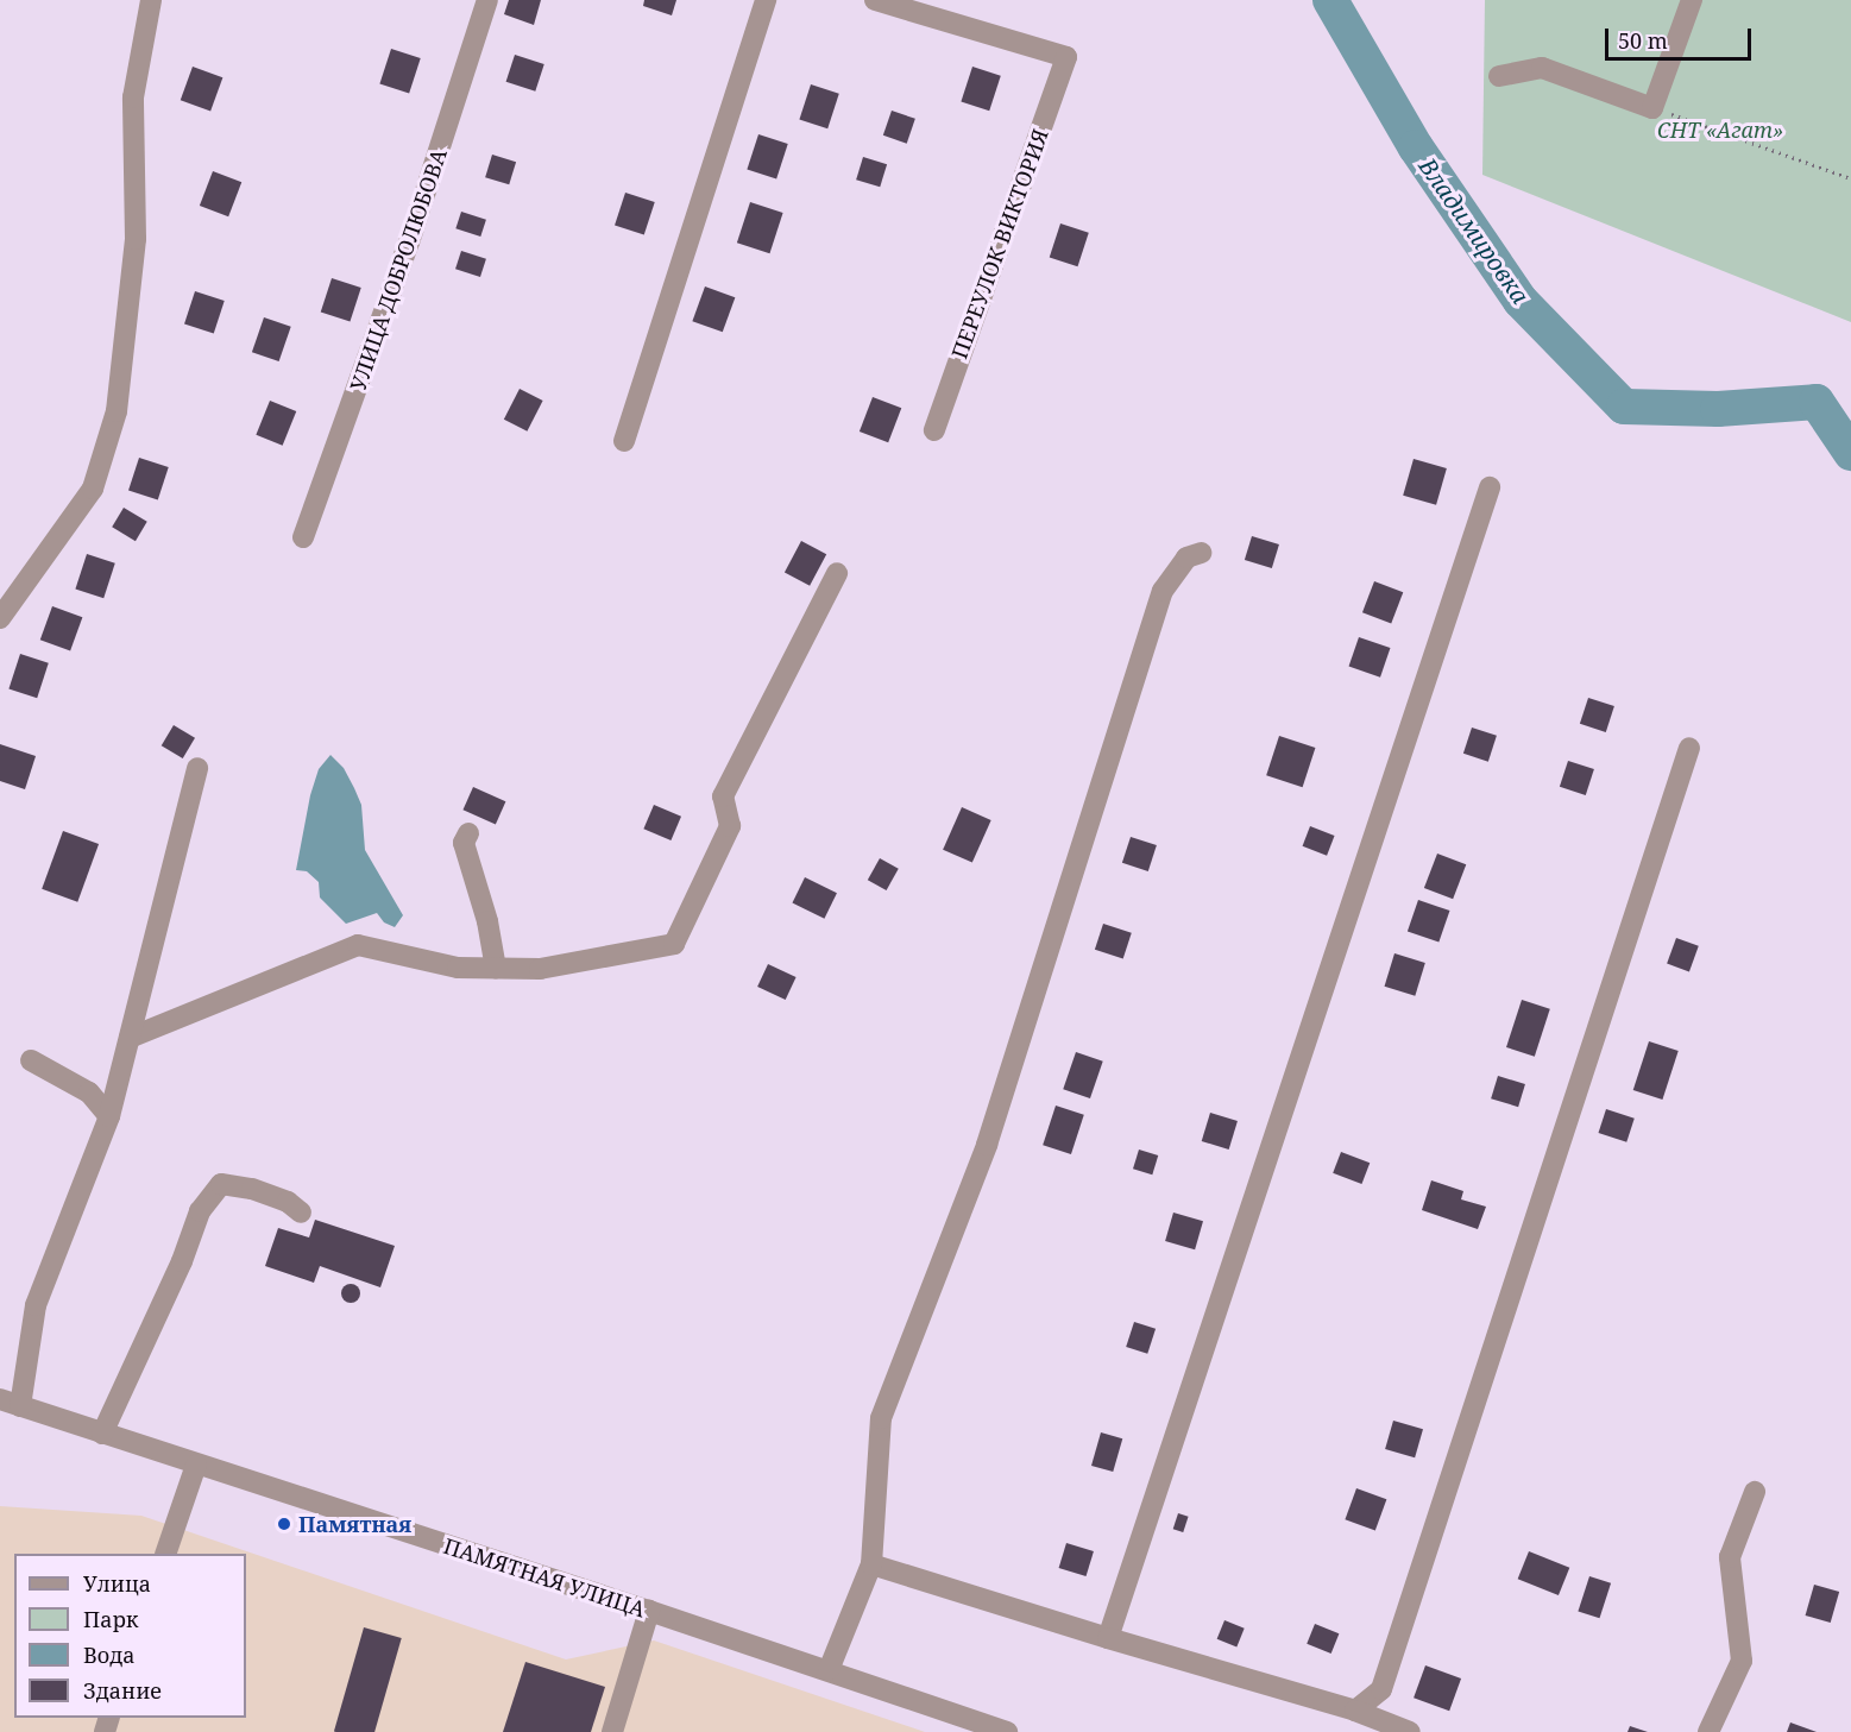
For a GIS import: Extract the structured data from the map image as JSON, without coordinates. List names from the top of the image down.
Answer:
{
  "streets": {
    "street": ["ПЕРЕУЛОК ВИКТОРИЯ", "УЛИЦА ДОБРОЛЮБОВА", "ПАМЯТНАЯ УЛИЦА"]
  },
  "water": ["Владимировка"],
  "parks": ["СНТ «Агат»"],
  "places": ["Памятная"],
  "legend": [
    "Улица",
    "Парк",
    "Вода",
    "Здание"
  ],
  "scale_bar": "50 m"
}
